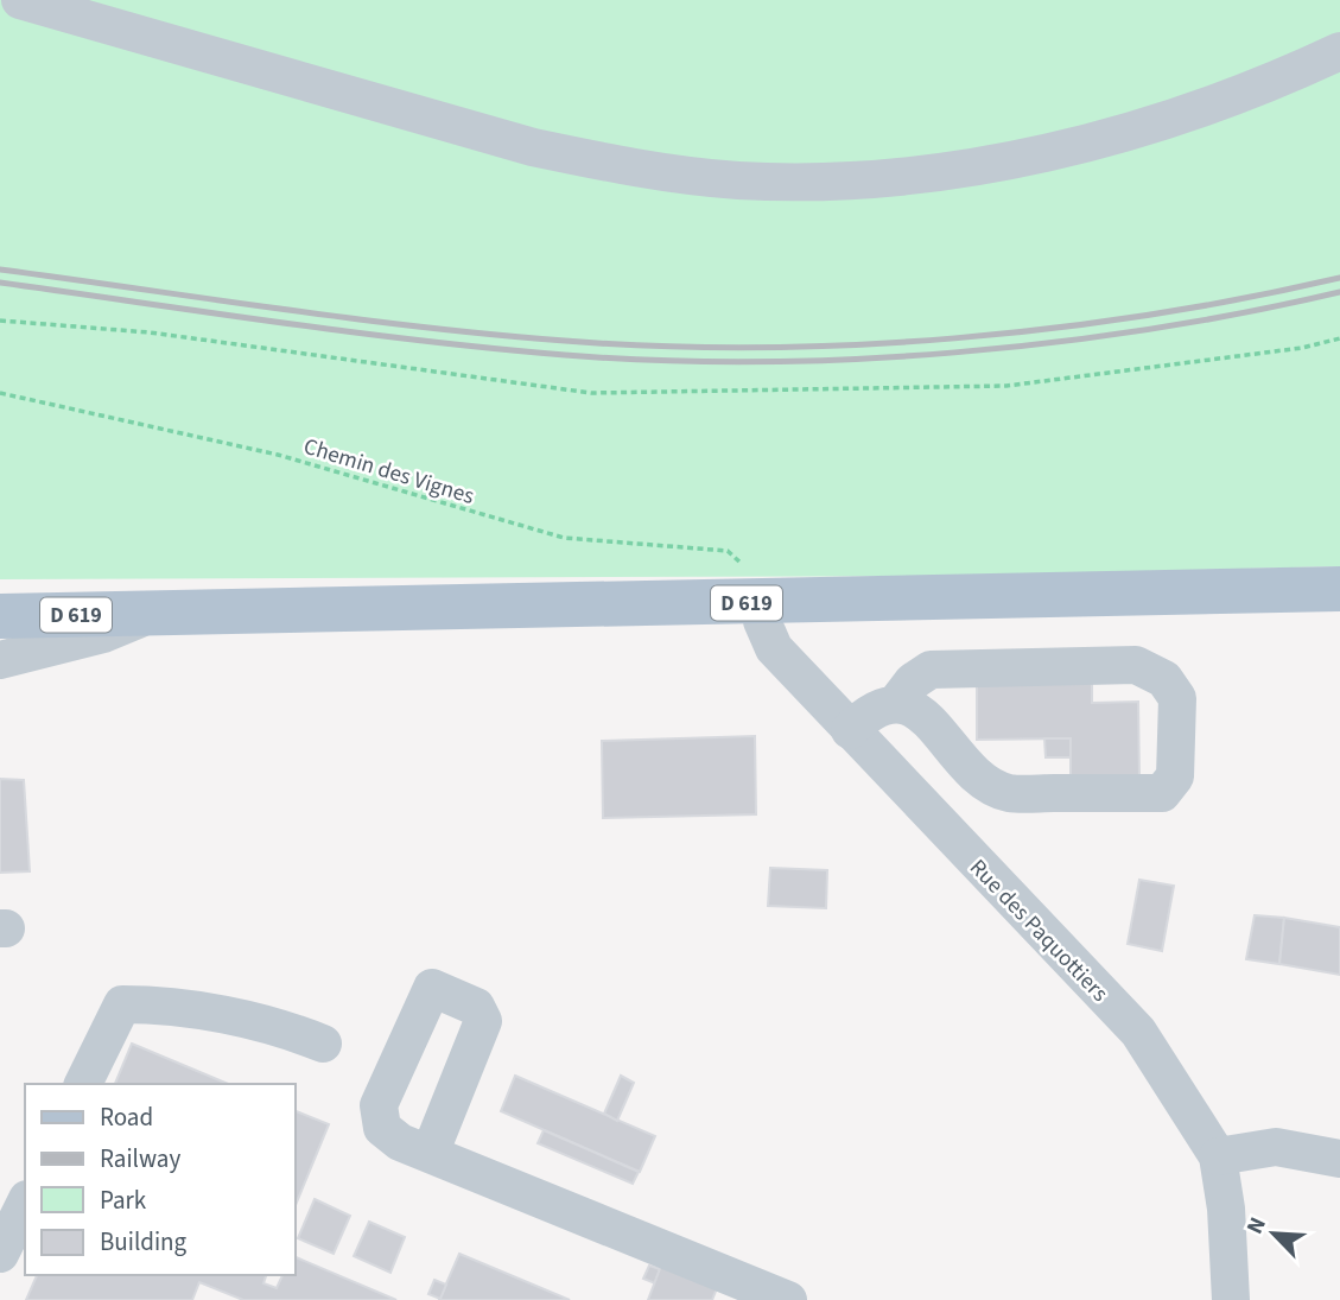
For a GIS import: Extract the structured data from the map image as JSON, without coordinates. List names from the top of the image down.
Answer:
{
  "streets": {
    "main road": ["D 619"],
    "street": ["Rue des Paquottiers"],
    "path": ["Chemin des Vignes"]
  },
  "crossings": [
    ["Chemin des Vignes", "D 619"],
    ["Chemin des Vignes", "Rue des Paquottiers"],
    ["D 619", "Rue des Paquottiers"]
  ],
  "legend": [
    "Road",
    "Railway",
    "Park",
    "Building"
  ],
  "north": "top left"
}
